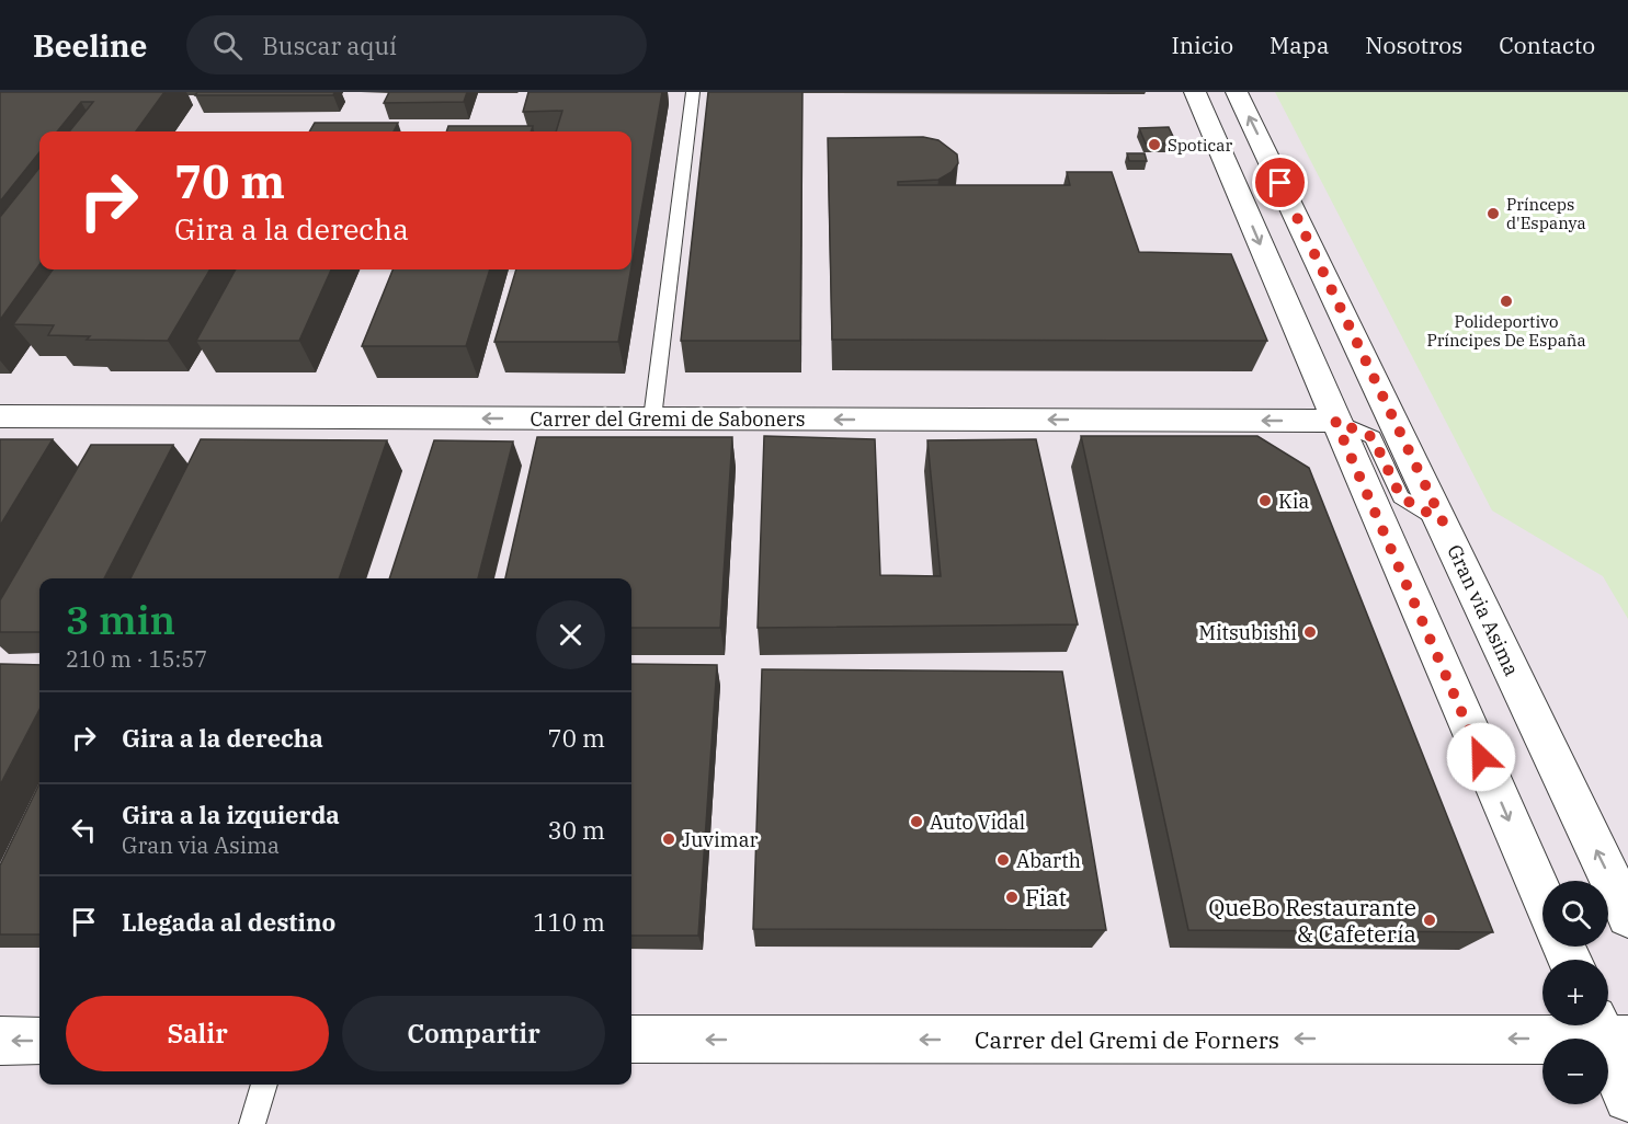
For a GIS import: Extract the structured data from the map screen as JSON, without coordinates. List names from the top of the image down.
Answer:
{
  "streets": {
    "street": ["Carrer del Gremi de Saboners", "Gran via Asima", "Carrer del Gremi de Forners"]
  },
  "one_way": ["Carrer del Gremi de Saboners", "Carrer del Gremi de Forners"],
  "places": [
    "Spoticar",
    "Prínceps d'Espanya",
    "Polideportivo Príncipes De España",
    "Kia",
    "Mitsubishi",
    "Auto Vidal",
    "Juvimar",
    "Abarth",
    "Fiat",
    "QueBo Restaurante & Cafetería"
  ],
  "page": {
    "header": "Beeline",
    "search": "Buscar aquí",
    "nav": [
      "Inicio",
      "Mapa",
      "Nosotros",
      "Contacto"
    ],
    "turn": ["70 m", "Gira a la derecha"],
    "heading": ["3 min", "210 m · 15:57"],
    "list": [
      {
        "name": "Gira a la derecha",
        "value": "70 m"
      },
      {
        "name": "Gira a la izquierda",
        "note": "Gran via Asima",
        "value": "30 m"
      },
      {
        "name": "Llegada al destino",
        "value": "110 m"
      }
    ],
    "map_buttons": ["+", "−"],
    "buttons": ["Salir", "Compartir"]
  }
}
